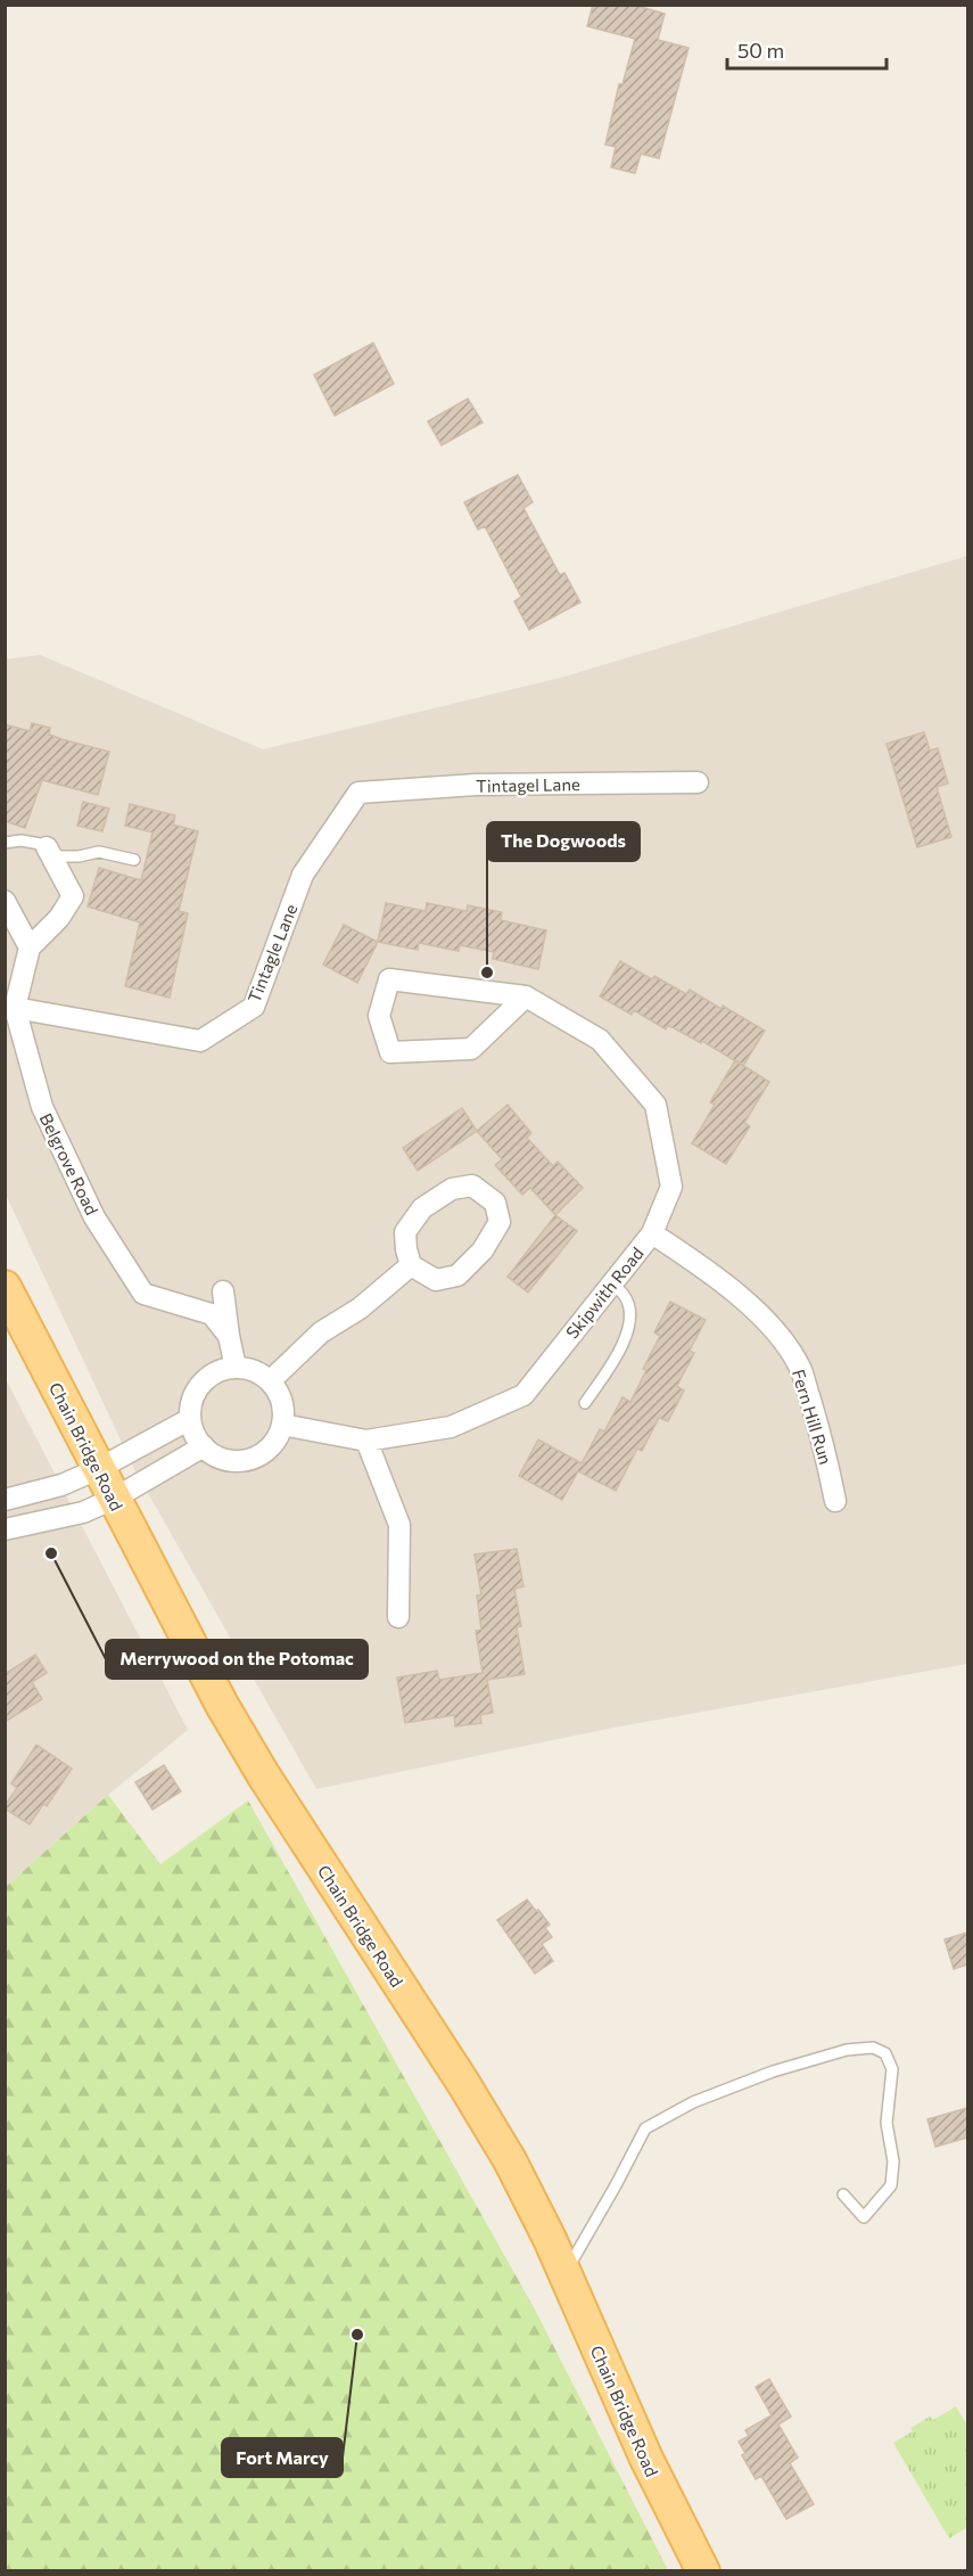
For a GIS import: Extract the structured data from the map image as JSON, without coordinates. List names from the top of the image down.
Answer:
{
  "streets": {
    "main road": ["Chain Bridge Road"],
    "street": [
      "Tintagel Lane",
      "Tintagle Lane",
      "Belgrove Road",
      "Skipwith Road",
      "Fern Hill Run"
    ]
  },
  "crossings": [
    ["Tintagel Lane", "Tintagle Lane"],
    ["Tintagle Lane", "Belgrove Road"],
    ["Skipwith Road", "Fern Hill Run"]
  ],
  "places": ["The Dogwoods", "Merrywood on the Potomac", "Fort Marcy"],
  "scale_bar": "50 m"
}
